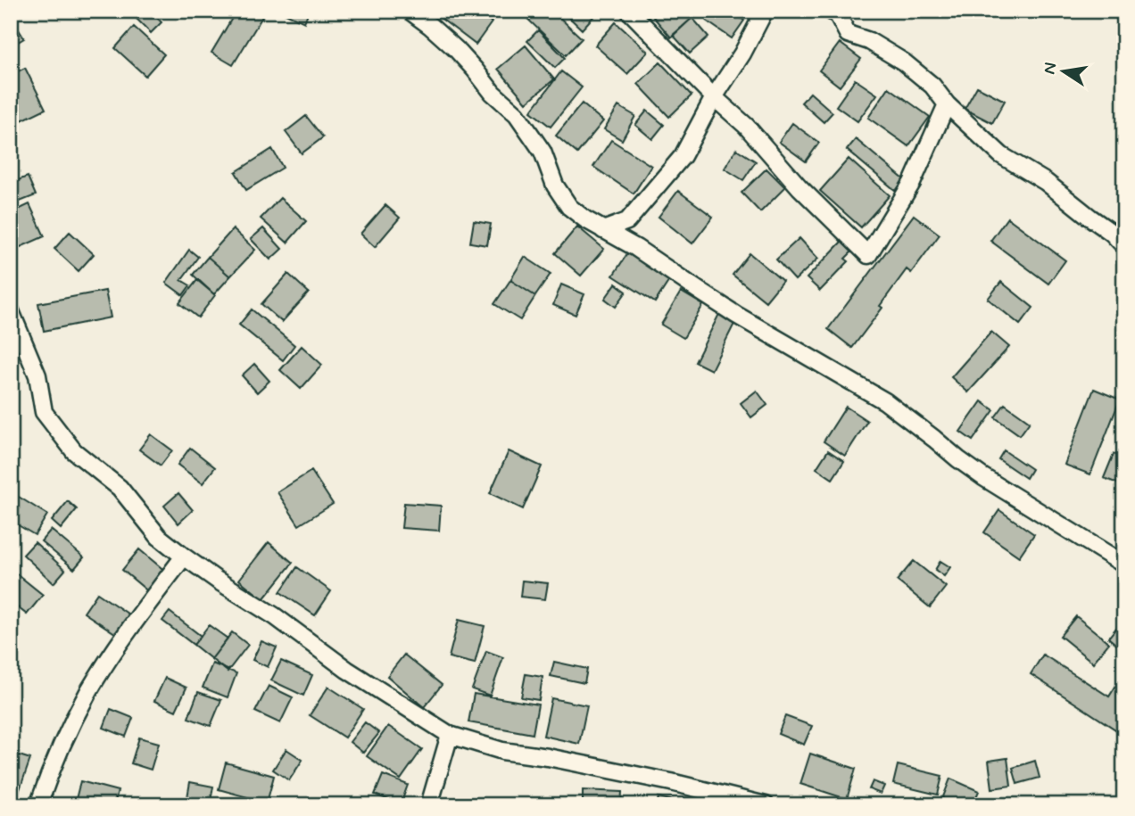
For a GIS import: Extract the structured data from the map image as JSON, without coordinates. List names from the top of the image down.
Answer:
{
  "north": "left"
}
